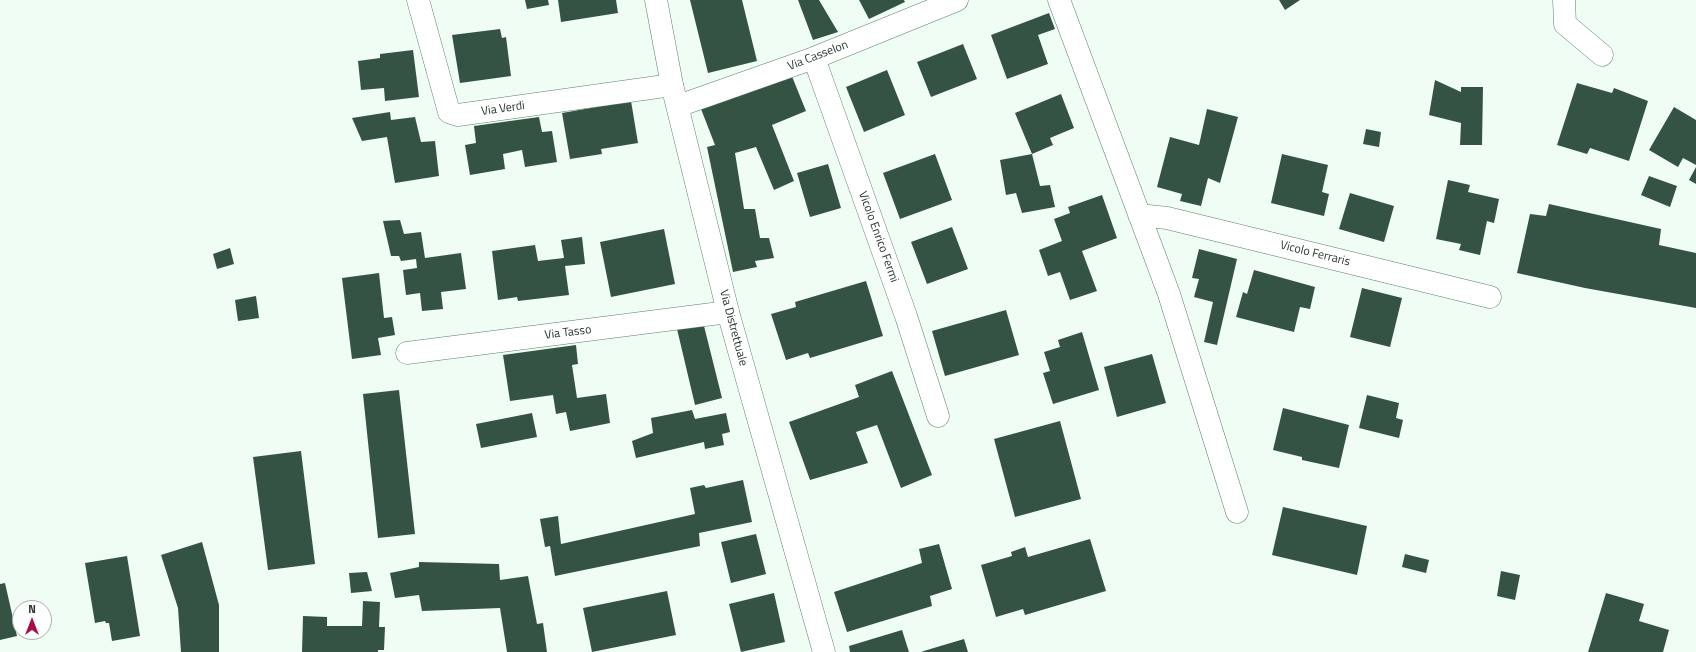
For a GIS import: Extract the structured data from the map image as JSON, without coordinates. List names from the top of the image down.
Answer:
{
  "streets": {
    "street": [
      "Via Casselon",
      "Via Verdi",
      "Vicolo Enrico Fermi",
      "Vicolo Ferraris",
      "Via Distrettuale",
      "Via Tasso"
    ]
  },
  "crossings": [
    ["Via Casselon", "Vicolo Enrico Fermi"],
    ["Via Casselon", "Via Distrettuale"],
    ["Via Verdi", "Via Distrettuale"],
    ["Via Distrettuale", "Via Tasso"]
  ],
  "north": "top"
}
